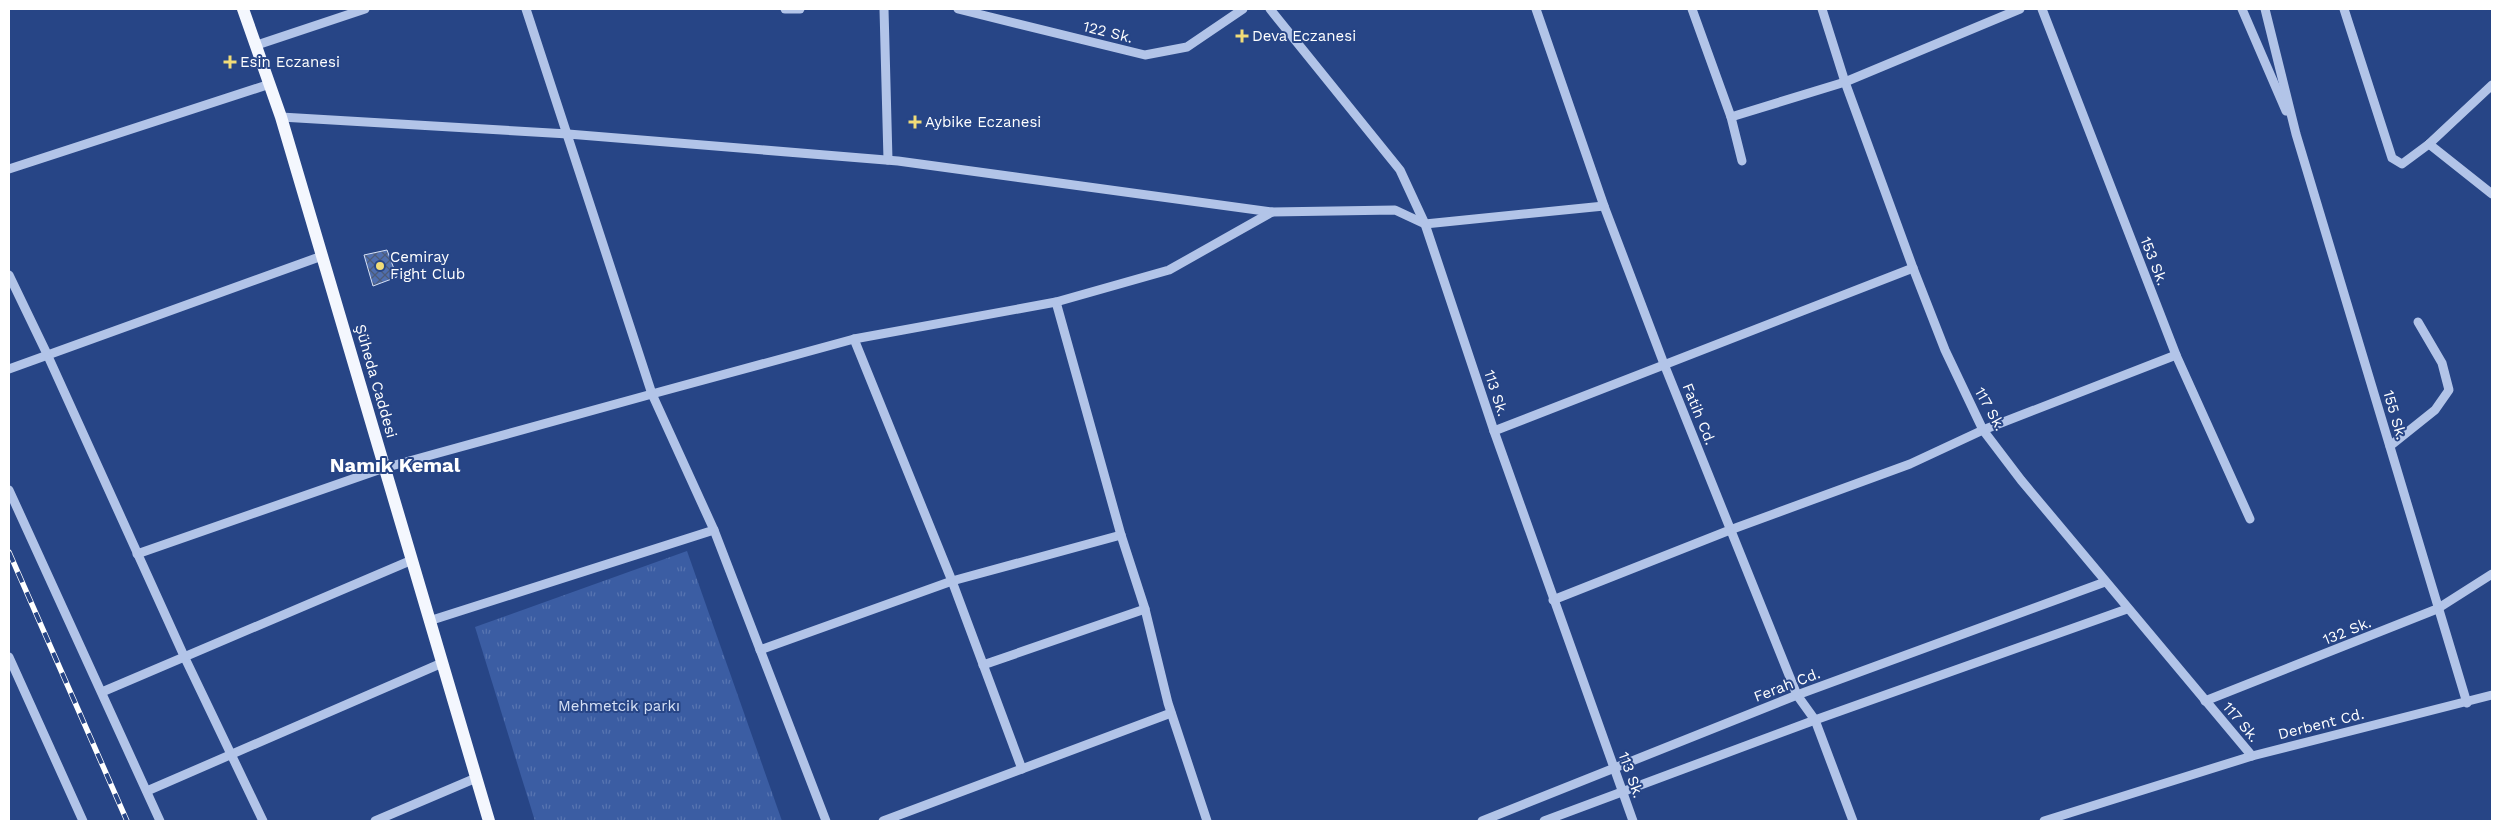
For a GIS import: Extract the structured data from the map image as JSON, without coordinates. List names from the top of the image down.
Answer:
{
  "streets": {
    "main road": ["Şüheda Caddesi"],
    "street": [
      "122 Sk.",
      "153 Sk.",
      "113 Sk.",
      "117 Sk.",
      "Fatih Cd.",
      "155 Sk.",
      "132 Sk.",
      "Ferah Cd.",
      "Derbent Cd."
    ]
  },
  "crossings": [
    ["113 Sk.", "Ferah Cd."],
    ["117 Sk.", "132 Sk."],
    ["117 Sk.", "Ferah Cd."],
    ["117 Sk.", "Derbent Cd."],
    ["Fatih Cd.", "Ferah Cd."],
    ["155 Sk.", "132 Sk."],
    ["155 Sk.", "Derbent Cd."]
  ],
  "districts": ["Namık Kemal"],
  "parks": ["Mehmetcik parkı"],
  "places": {
    "health": ["Deva Eczanesi", "Esin Eczanesi", "Aybike Eczanesi"],
    "other": ["Cemiray Fight Club"]
  }
}
